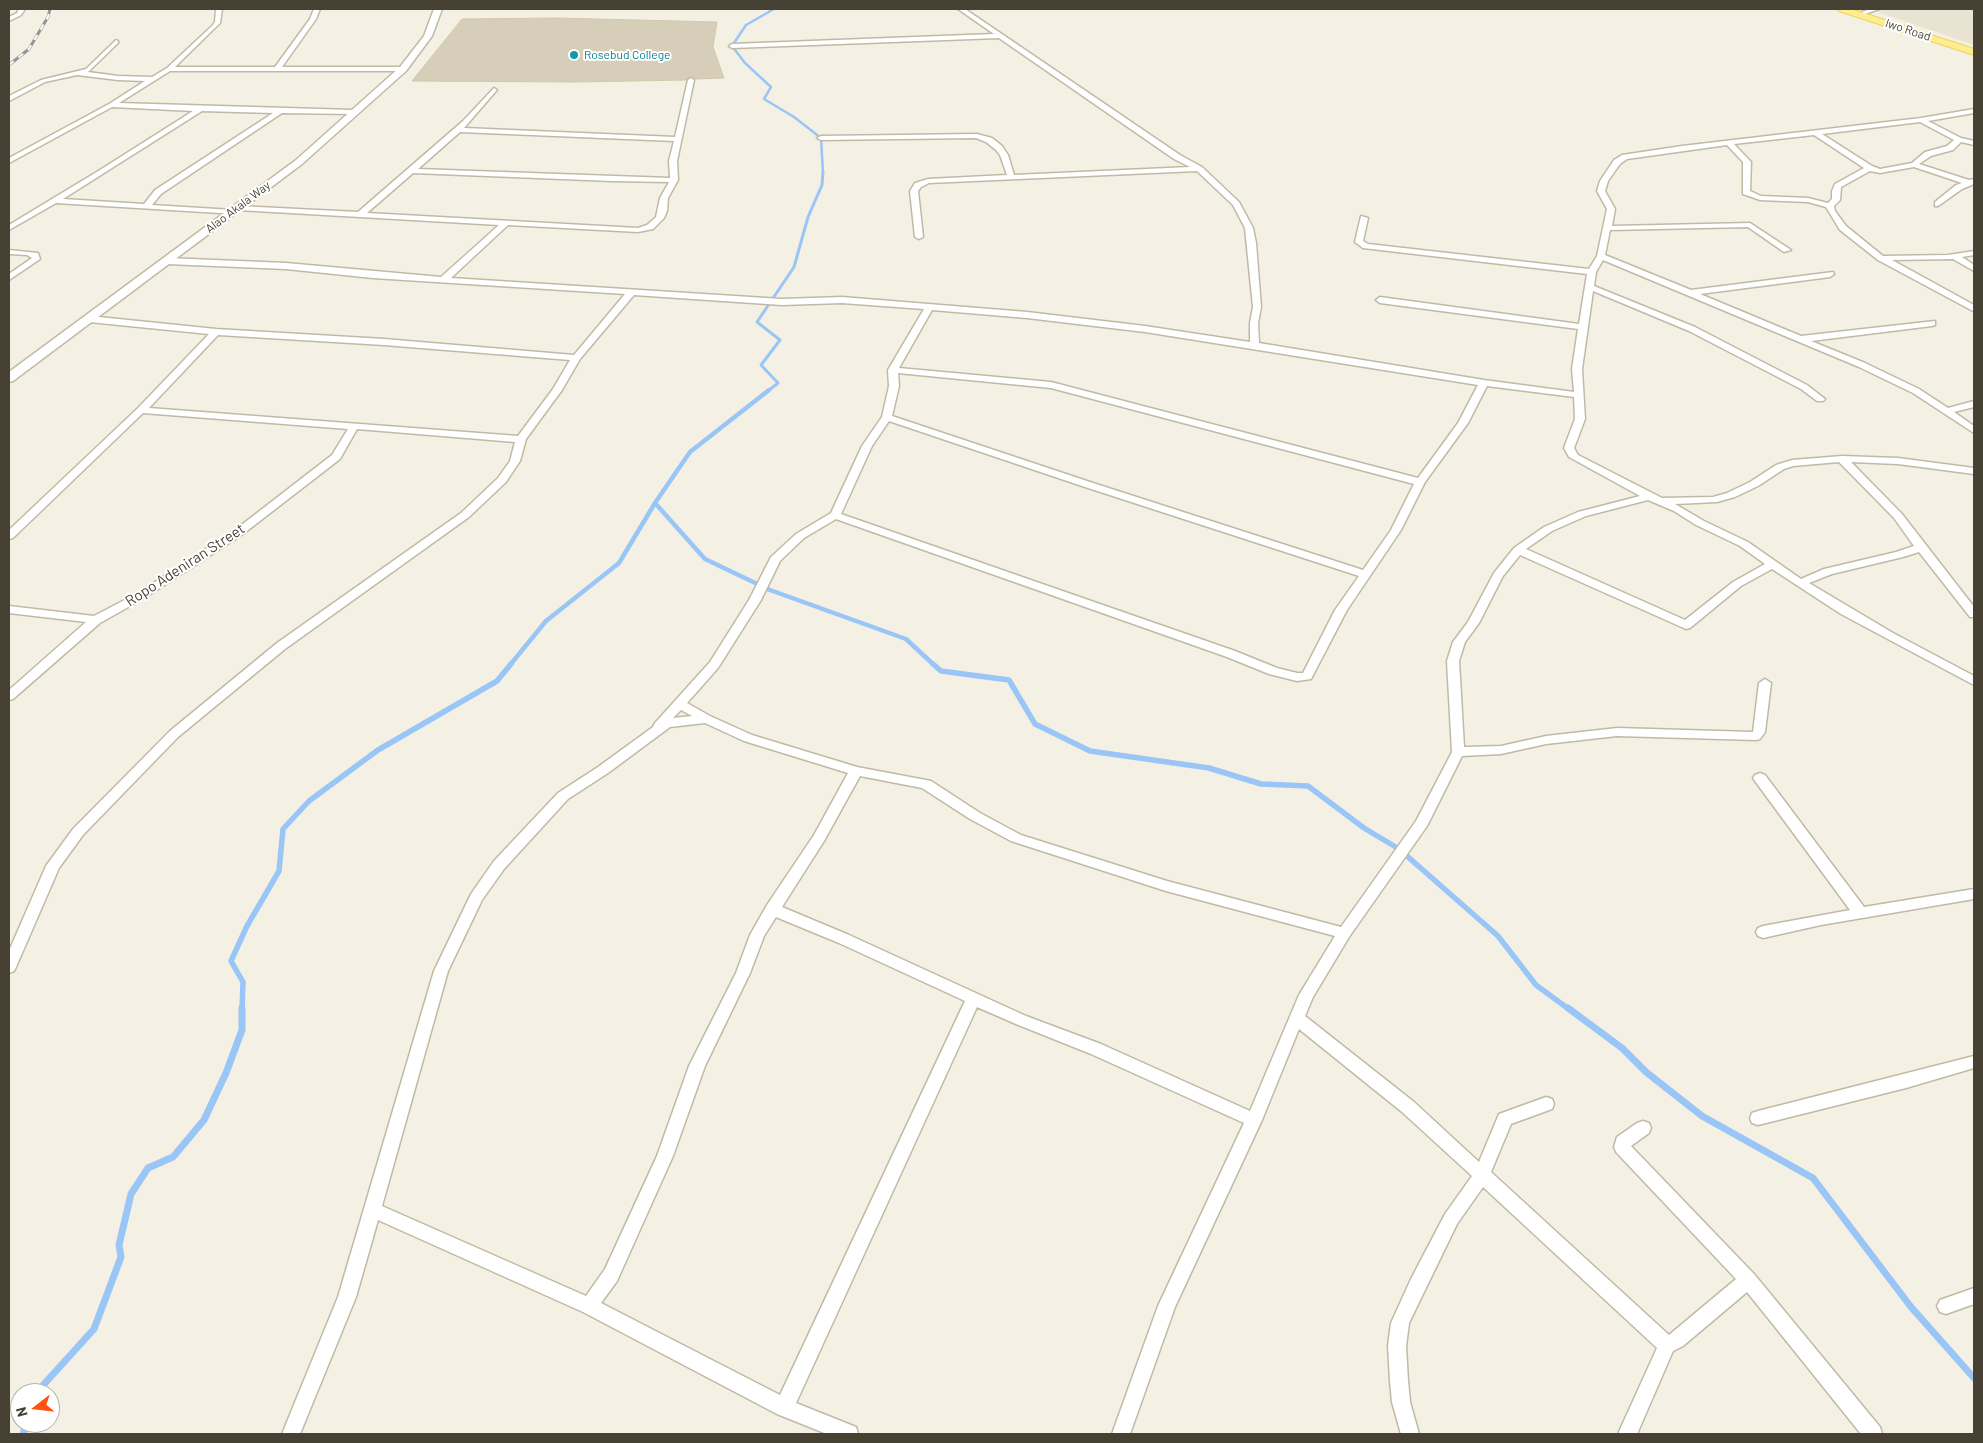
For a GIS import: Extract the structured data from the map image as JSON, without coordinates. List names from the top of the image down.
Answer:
{
  "streets": {
    "main road": ["Iwo Road"],
    "street": ["Alao Akala Way", "Ropo Adeniran Street"]
  },
  "places": ["Rosebud College"],
  "north": "left"
}
